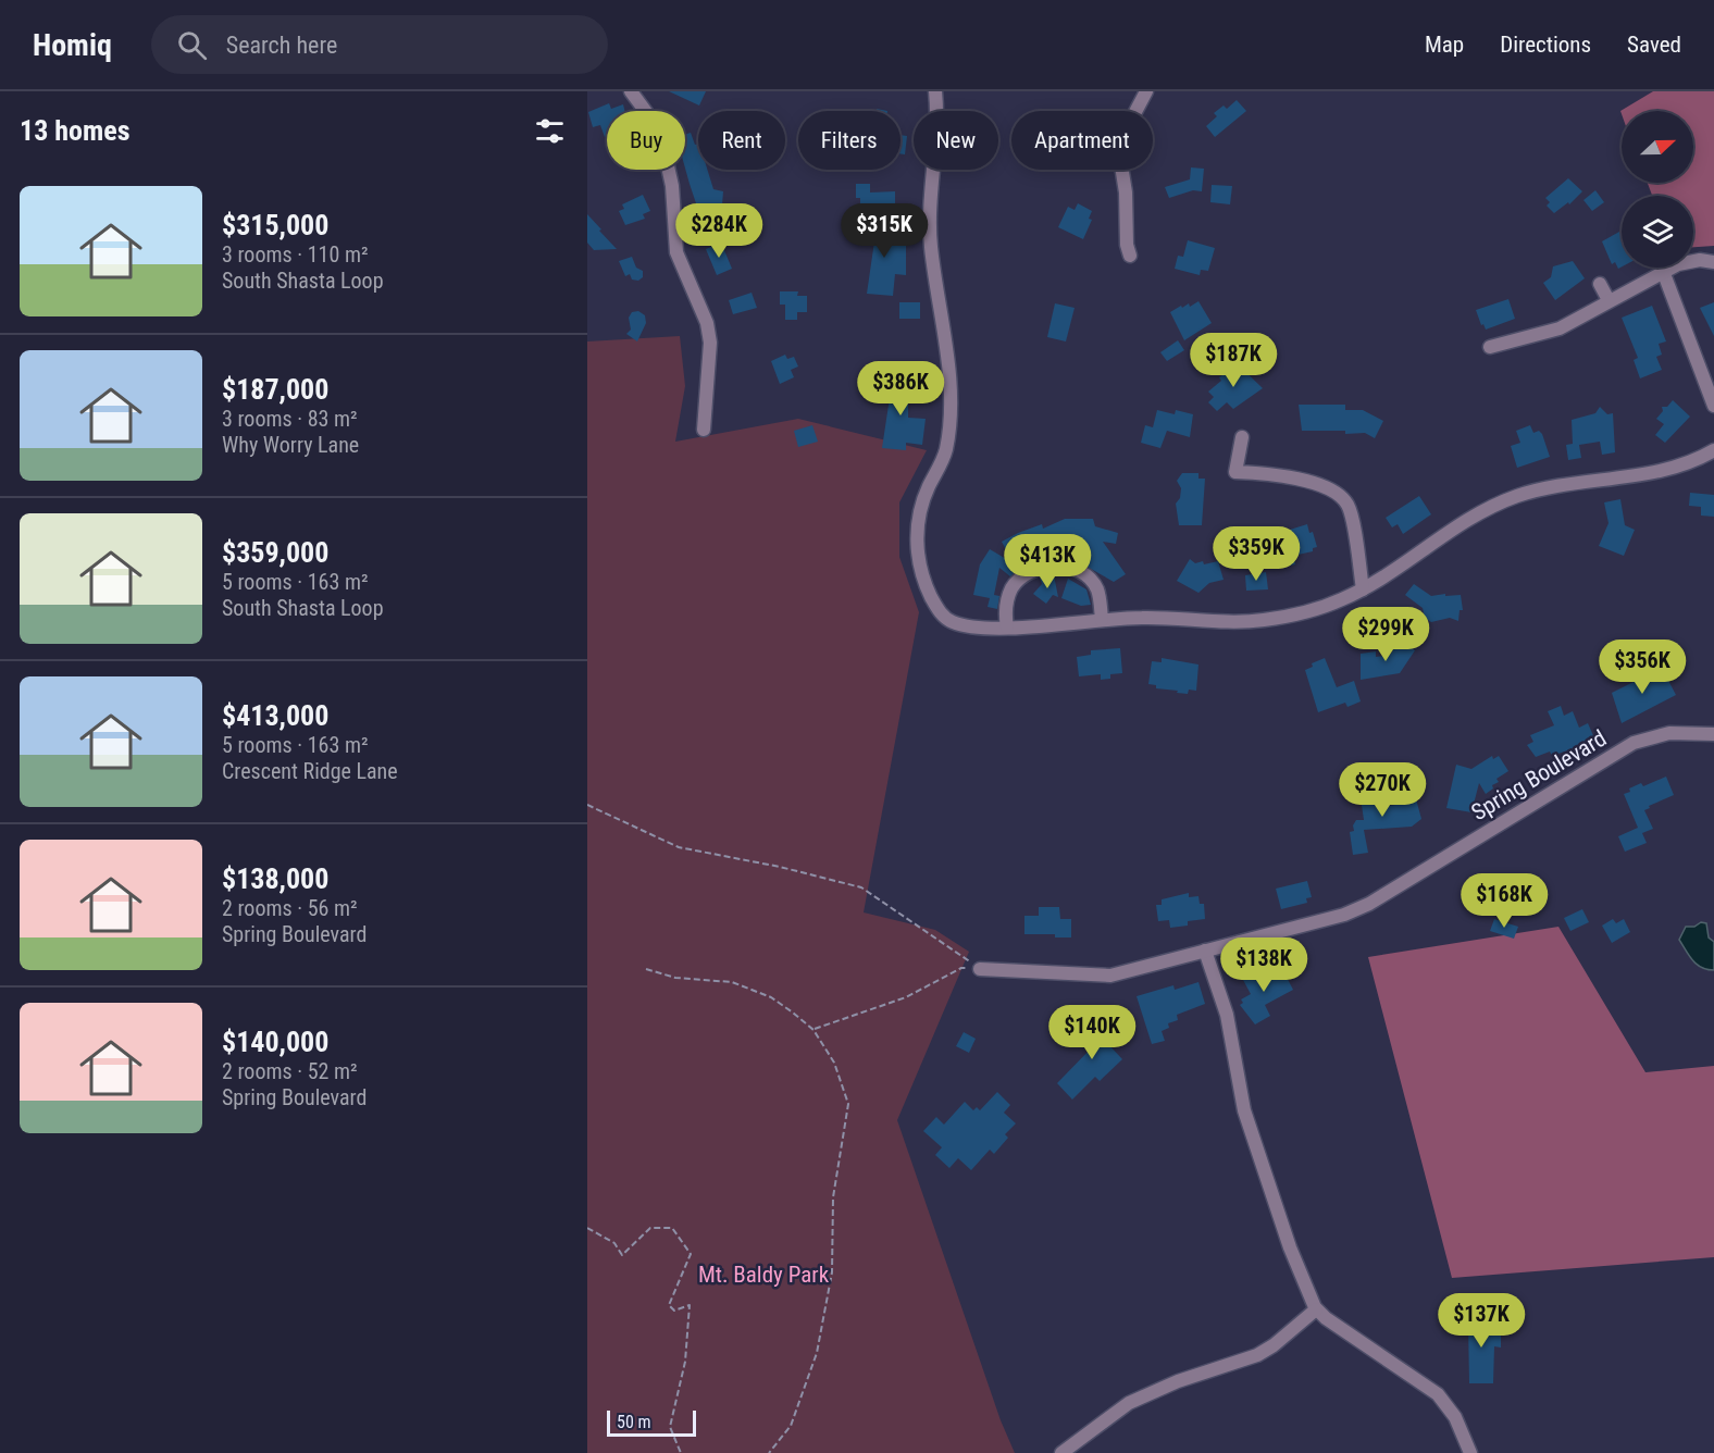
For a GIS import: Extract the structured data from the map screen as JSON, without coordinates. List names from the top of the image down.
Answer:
{
  "streets": {
    "street": ["Spring Boulevard"]
  },
  "parks": ["Mt. Baldy Park"],
  "scale_bar": "50 m",
  "north": "right",
  "page": {
    "header": "Homiq",
    "search": "Search here",
    "nav": ["Map", "Directions", "Saved"],
    "heading": "13 homes",
    "chip": [
      "Buy",
      "Rent",
      "Filters",
      "New",
      "Apartment"
    ],
    "list": [
      {
        "name": "$315,000",
        "note": "3 rooms · 110 m² · South Shasta Loop"
      },
      {
        "name": "$187,000",
        "note": "3 rooms · 83 m² · Why Worry Lane"
      },
      {
        "name": "$359,000",
        "note": "5 rooms · 163 m² · South Shasta Loop"
      },
      {
        "name": "$413,000",
        "note": "5 rooms · 163 m² · Crescent Ridge Lane"
      },
      {
        "name": "$138,000",
        "note": "2 rooms · 56 m² · Spring Boulevard"
      },
      {
        "name": "$140,000",
        "note": "2 rooms · 52 m² · Spring Boulevard"
      }
    ],
    "price": [
      "$284K",
      "$315K",
      "$187K",
      "$386K",
      "$359K",
      "$413K",
      "$299K",
      "$356K",
      "$270K",
      "$168K",
      "$138K",
      "$140K",
      "$137K"
    ],
    "scale": "50 m"
  }
}
